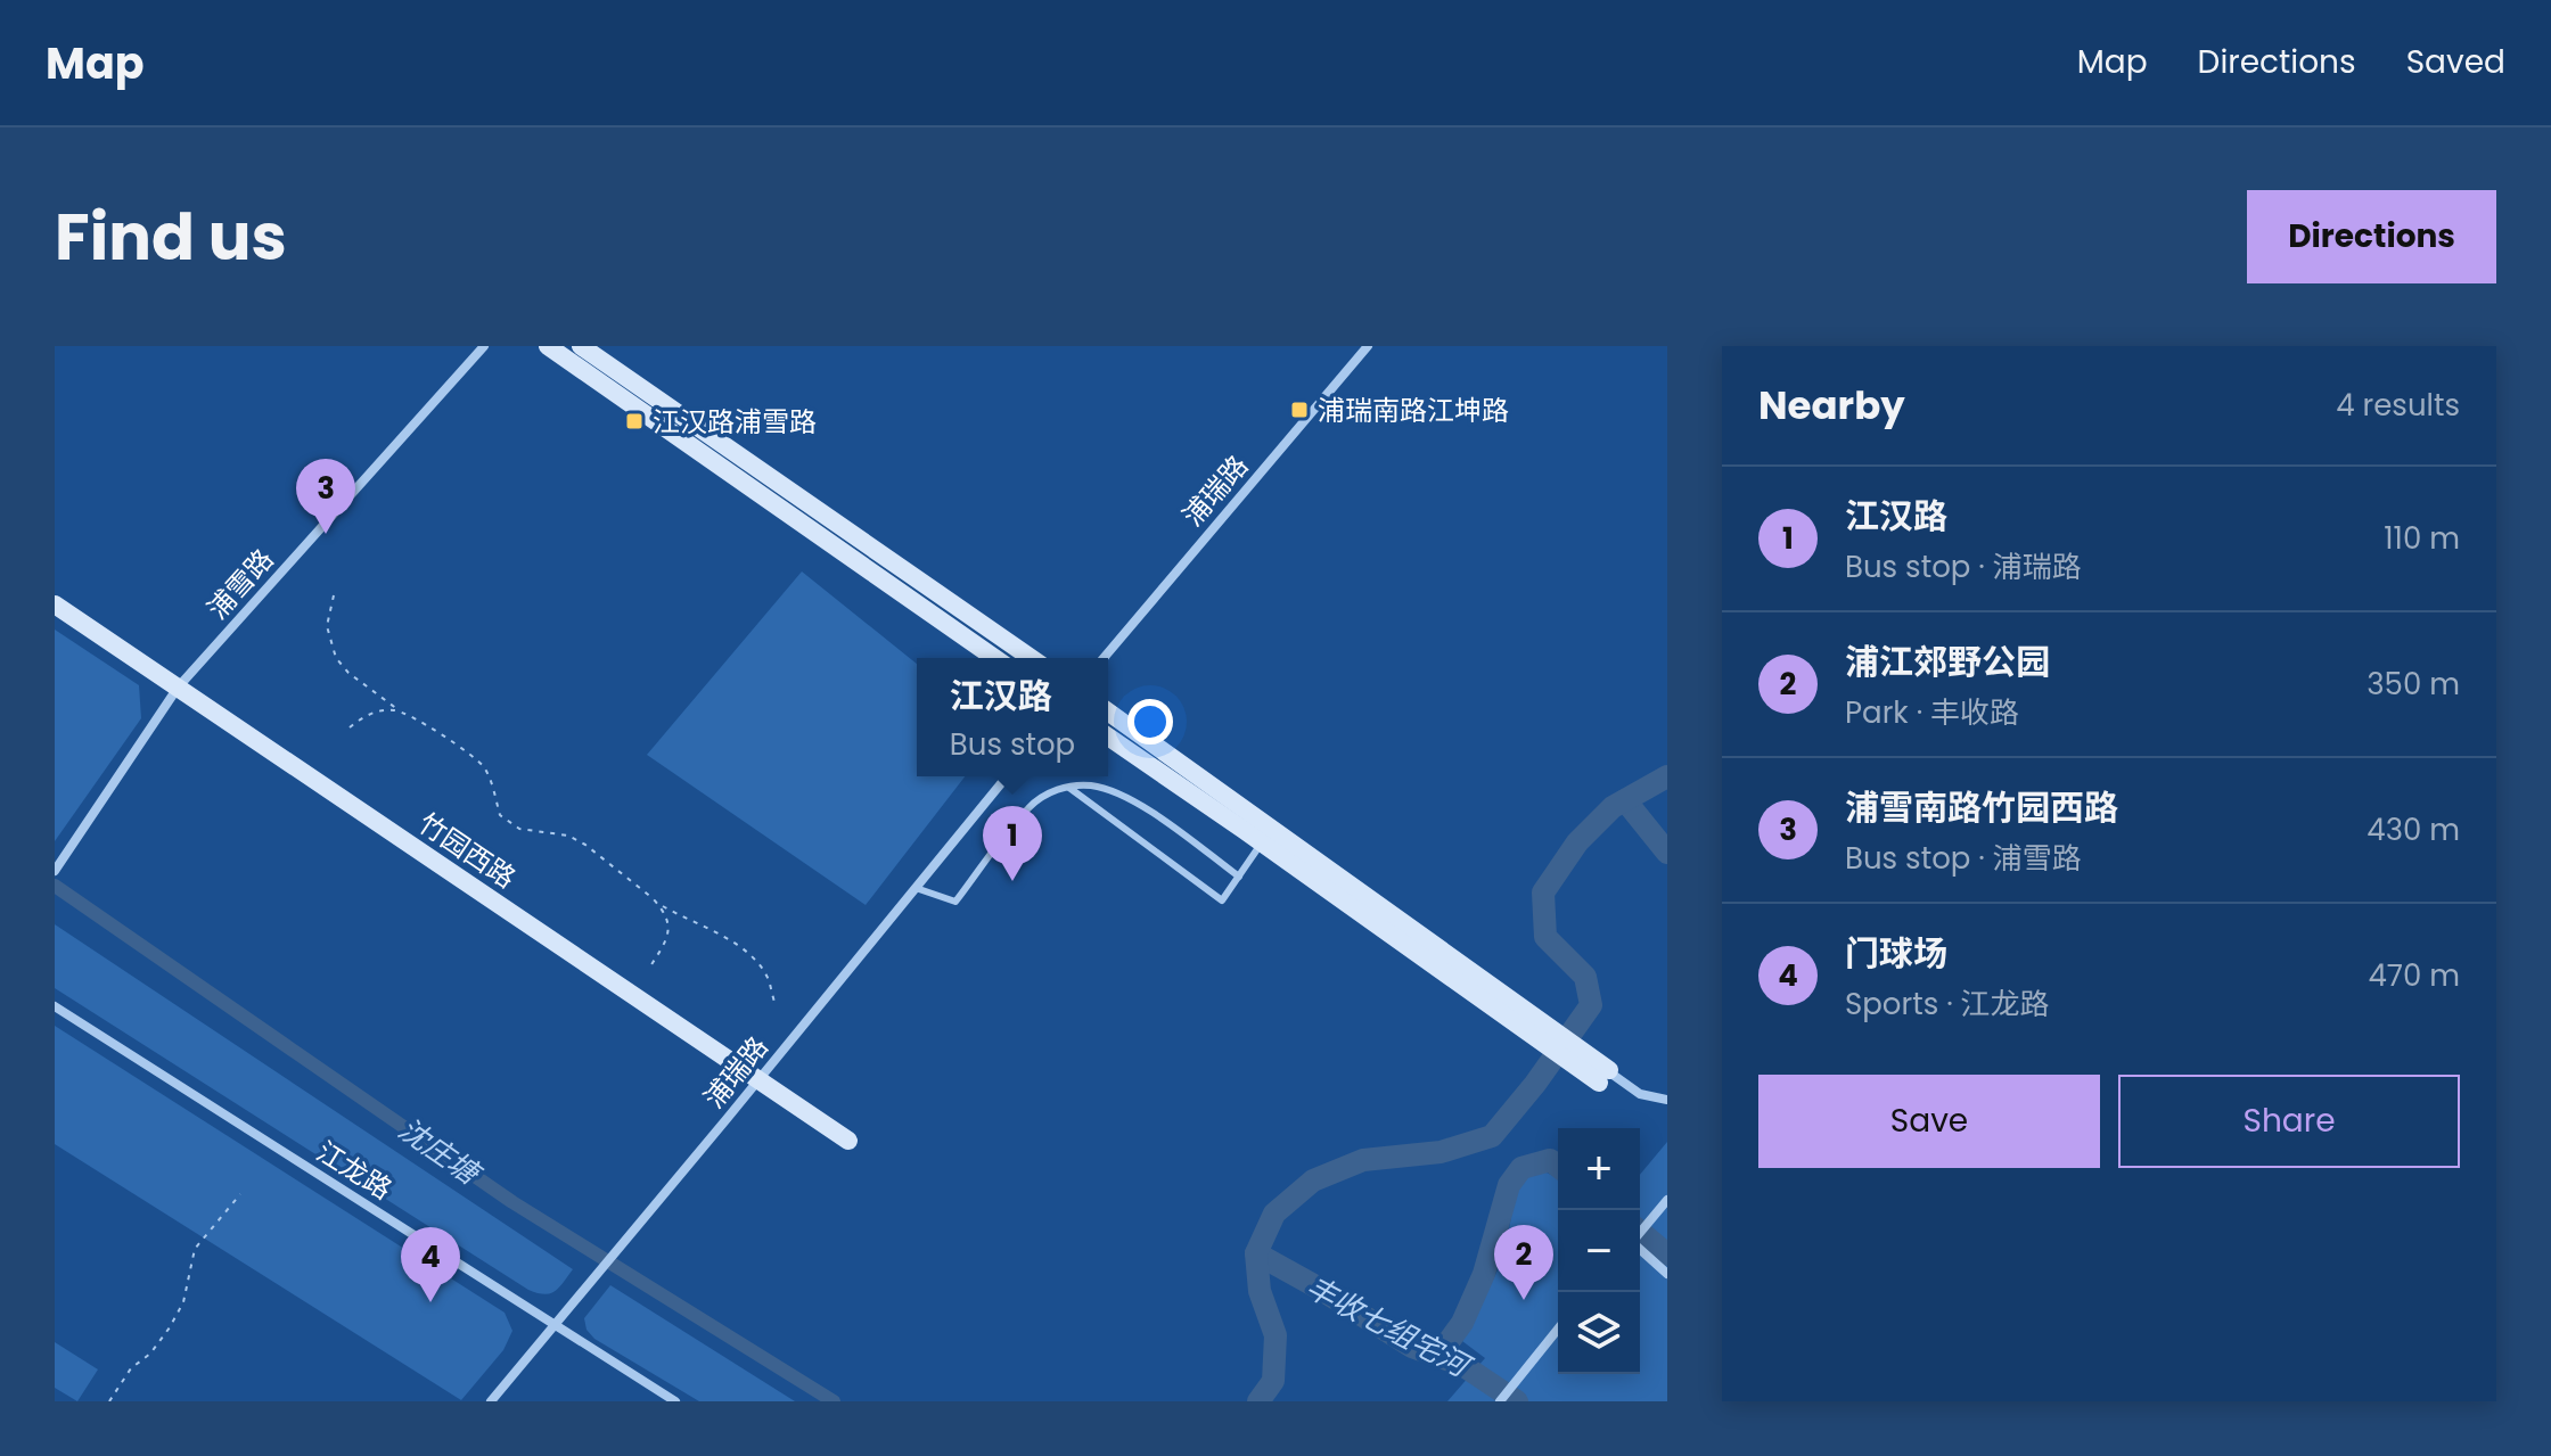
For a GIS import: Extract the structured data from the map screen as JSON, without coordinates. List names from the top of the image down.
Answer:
{
  "streets": {
    "street": [
      "浦瑞路",
      "浦雪路",
      "竹园西路",
      "江龙路"
    ]
  },
  "crossings": [
    ["浦瑞路", "竹园西路"],
    ["浦瑞路", "江龙路"],
    ["浦雪路", "竹园西路"]
  ],
  "water": ["沈庄塘", "丰收七组宅河"],
  "places": {
    "transit": ["浦瑞南路江坤路", "江汉路浦雪路"]
  },
  "page": {
    "header": "Map",
    "nav": ["Map", "Directions", "Saved"],
    "title": "Find us",
    "buttons": [
      "Directions",
      ["Save", "Share"]
    ],
    "heading": ["Nearby", "4 results"],
    "pins": [
      "3",
      "1",
      "2",
      "4"
    ],
    "list": [
      {
        "mark": "1",
        "name": "江汉路",
        "note": "Bus stop · 浦瑞路",
        "value": "110 m"
      },
      {
        "mark": "2",
        "name": "浦江郊野公园",
        "note": "Park · 丰收路",
        "value": "350 m"
      },
      {
        "mark": "3",
        "name": "浦雪南路竹园西路",
        "note": "Bus stop · 浦雪路",
        "value": "430 m"
      },
      {
        "mark": "4",
        "name": "门球场",
        "note": "Sports · 江龙路",
        "value": "470 m"
      }
    ],
    "popup": ["江汉路", "Bus stop"],
    "map_buttons": ["+", "−"]
  }
}
